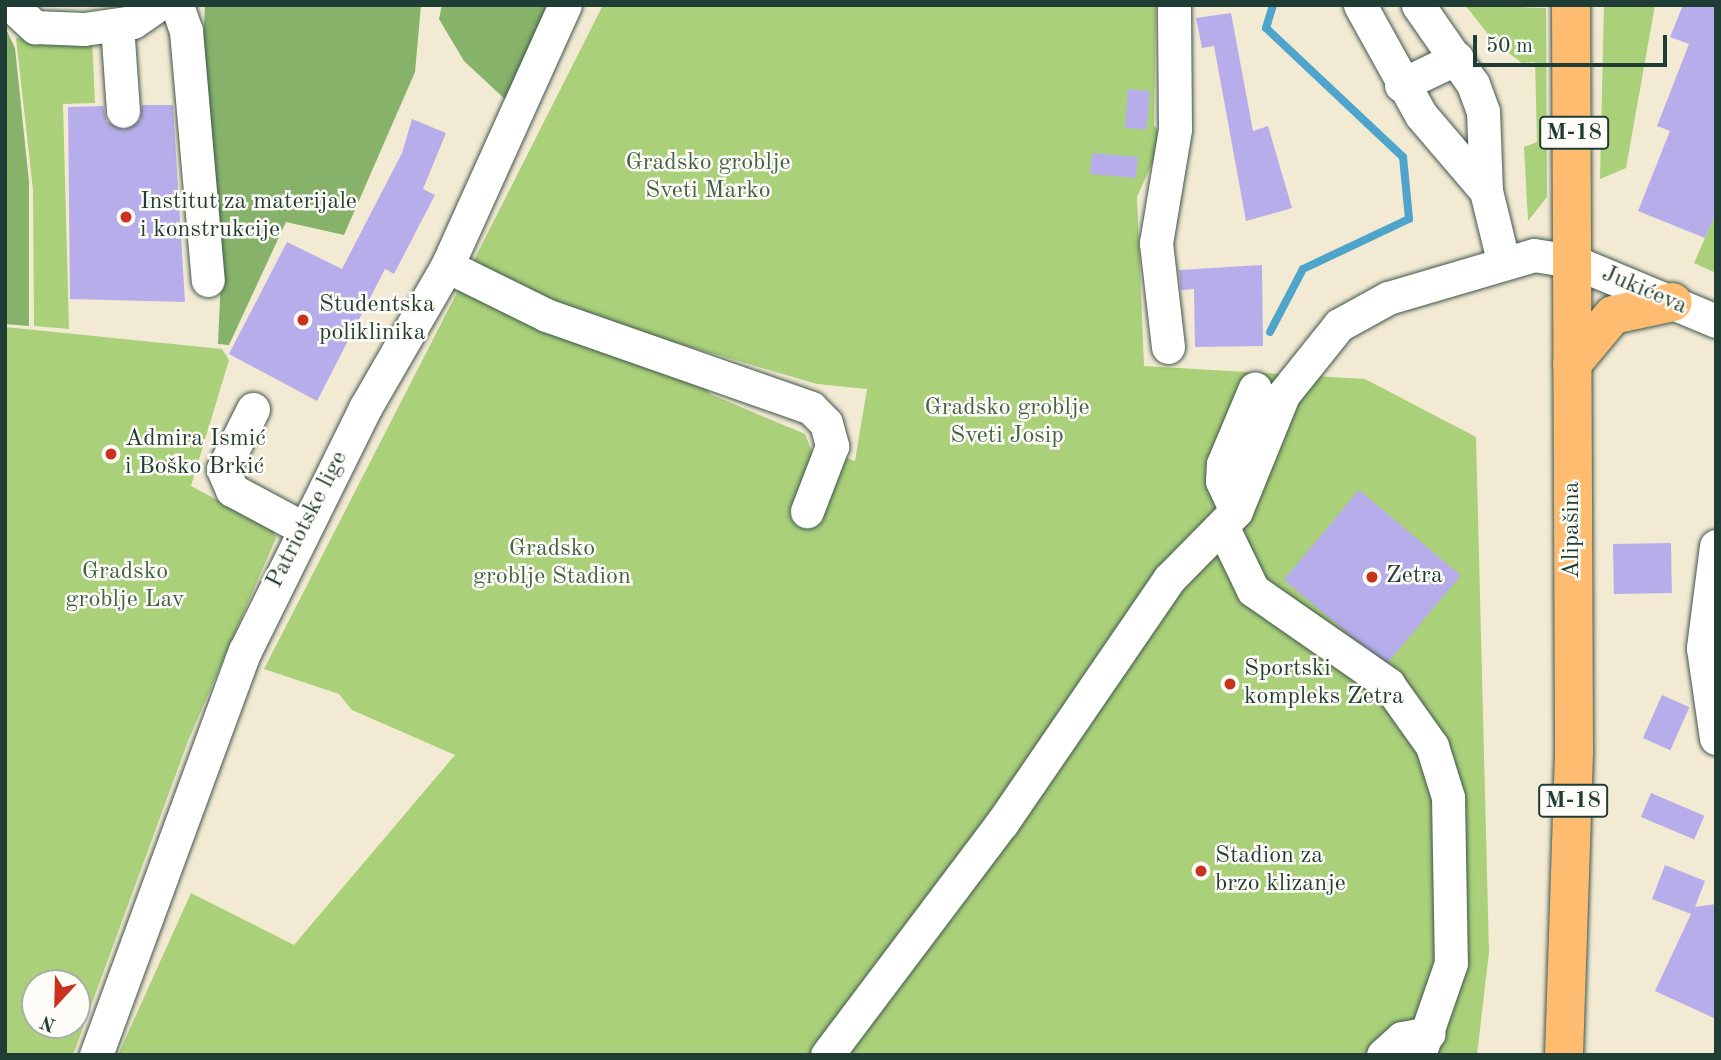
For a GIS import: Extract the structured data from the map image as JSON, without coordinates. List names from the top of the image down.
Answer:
{
  "streets": {
    "main road": ["M-18", "Alipašina"],
    "street": ["Jukićeva", "Patriotske lige"]
  },
  "crossings": [
    ["Jukićeva", "Alipašina"]
  ],
  "parks": [
    "Gradsko groblje Sveti Marko",
    "Gradsko groblje Sveti Josip",
    "Gradsko groblje Stadion",
    "Gradsko groblje Lav"
  ],
  "places": [
    "Institut za materijale i konstrukcije",
    "Studentska poliklinika",
    "Admira Ismić i Boško Brkić",
    "Zetra",
    "Sportski kompleks Zetra",
    "Stadion za brzo klizanje"
  ],
  "scale_bar": "50 m",
  "north": "bottom"
}
